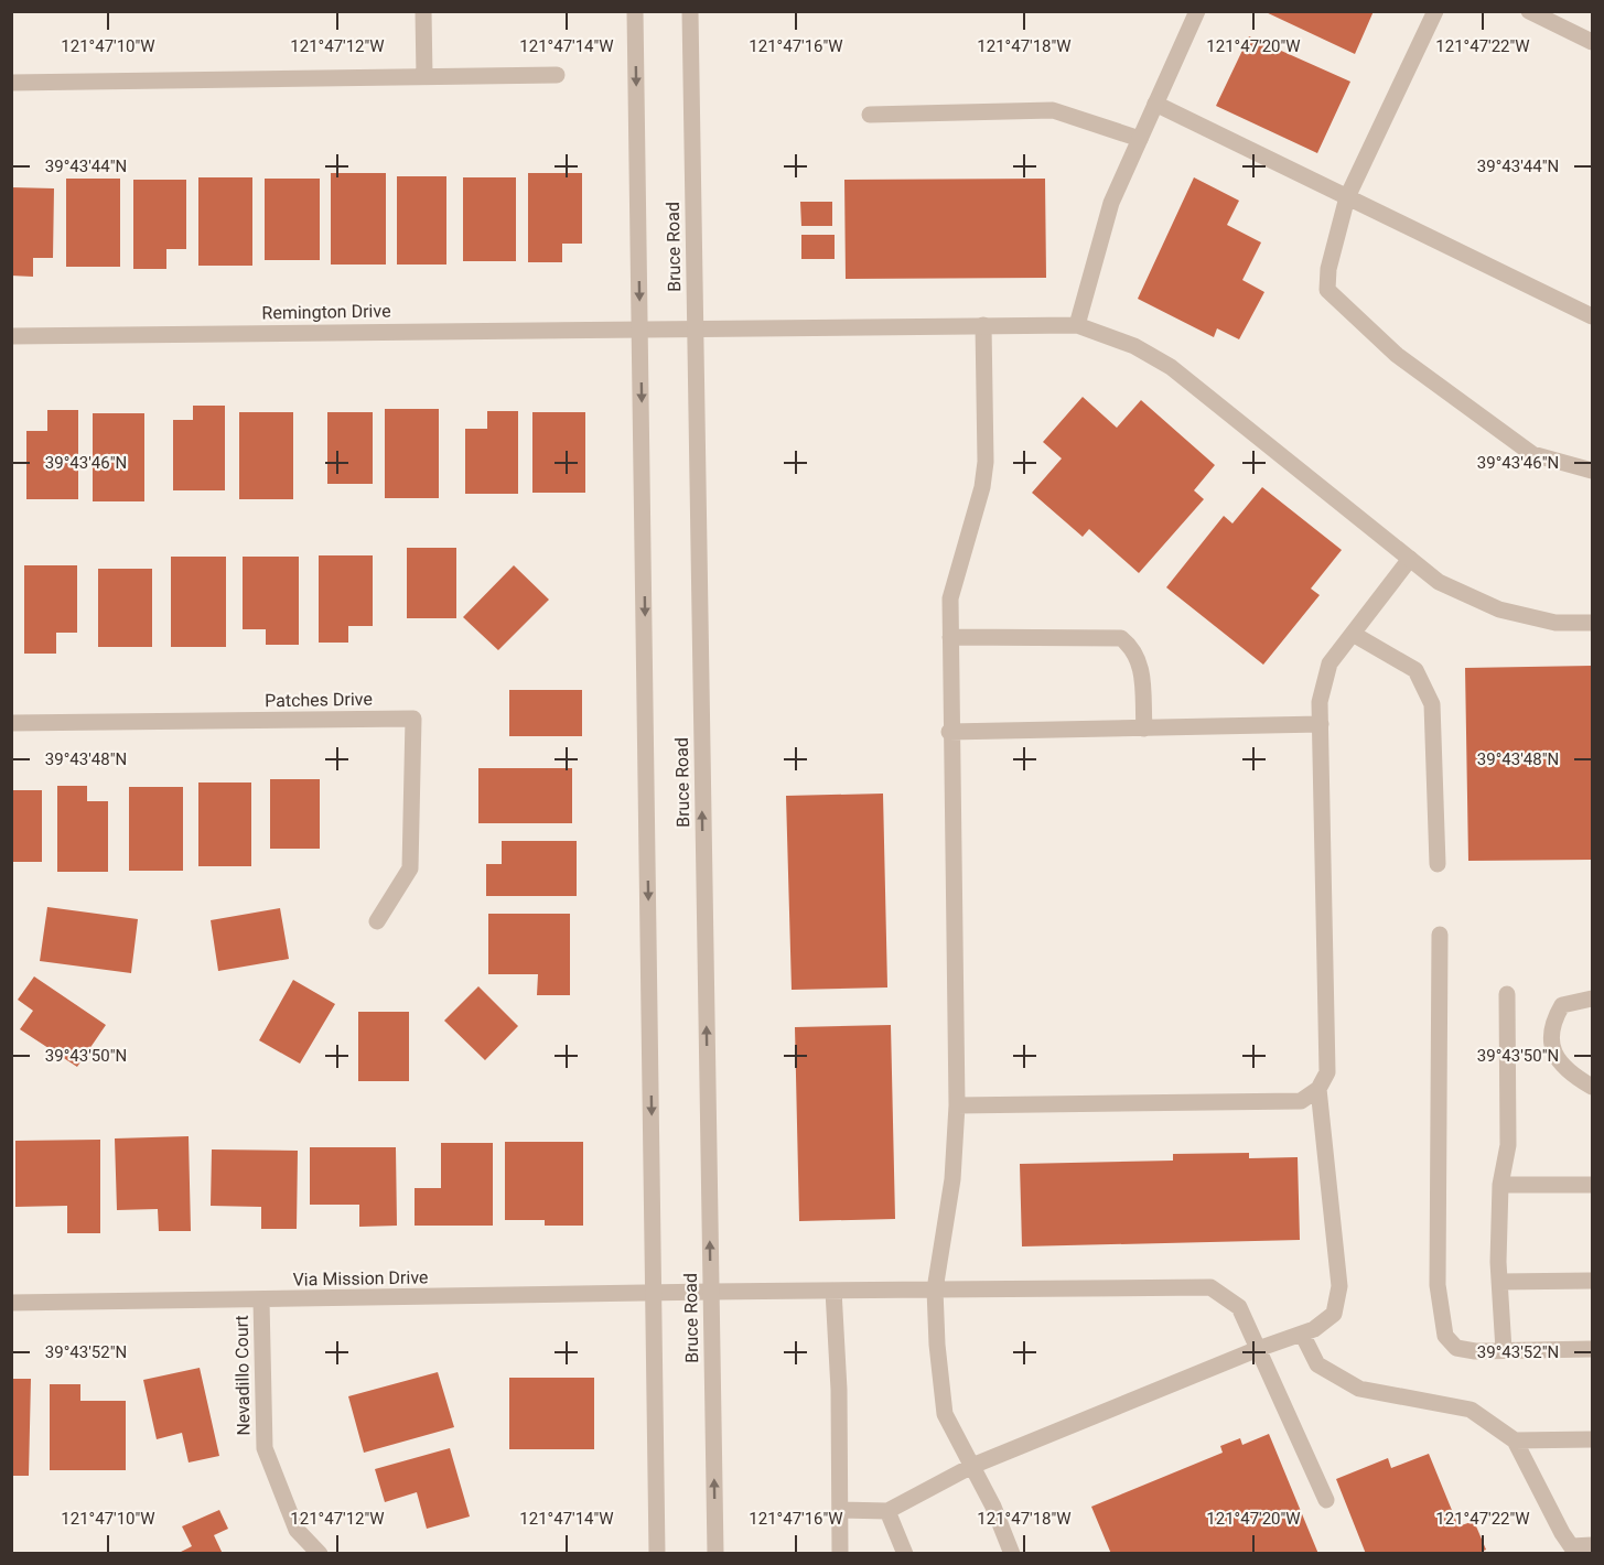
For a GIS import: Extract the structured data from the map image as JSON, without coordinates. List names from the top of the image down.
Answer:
{
  "streets": {
    "street": [
      "Bruce Road",
      "Remington Drive",
      "Patches Drive",
      "Via Mission Drive",
      "Nevadillo Court"
    ]
  },
  "crossings": [
    ["Bruce Road", "Remington Drive"],
    ["Bruce Road", "Via Mission Drive"],
    ["Via Mission Drive", "Nevadillo Court"]
  ],
  "coordinates": [
    "121°47'10\"W",
    "121°47'12\"W",
    "121°47'14\"W",
    "121°47'16\"W",
    "121°47'18\"W",
    "121°47'20\"W",
    "121°47'22\"W",
    "39°43'44\"N",
    "39°43'46\"N",
    "39°43'48\"N",
    "39°43'50\"N",
    "39°43'52\"N"
  ]
}
